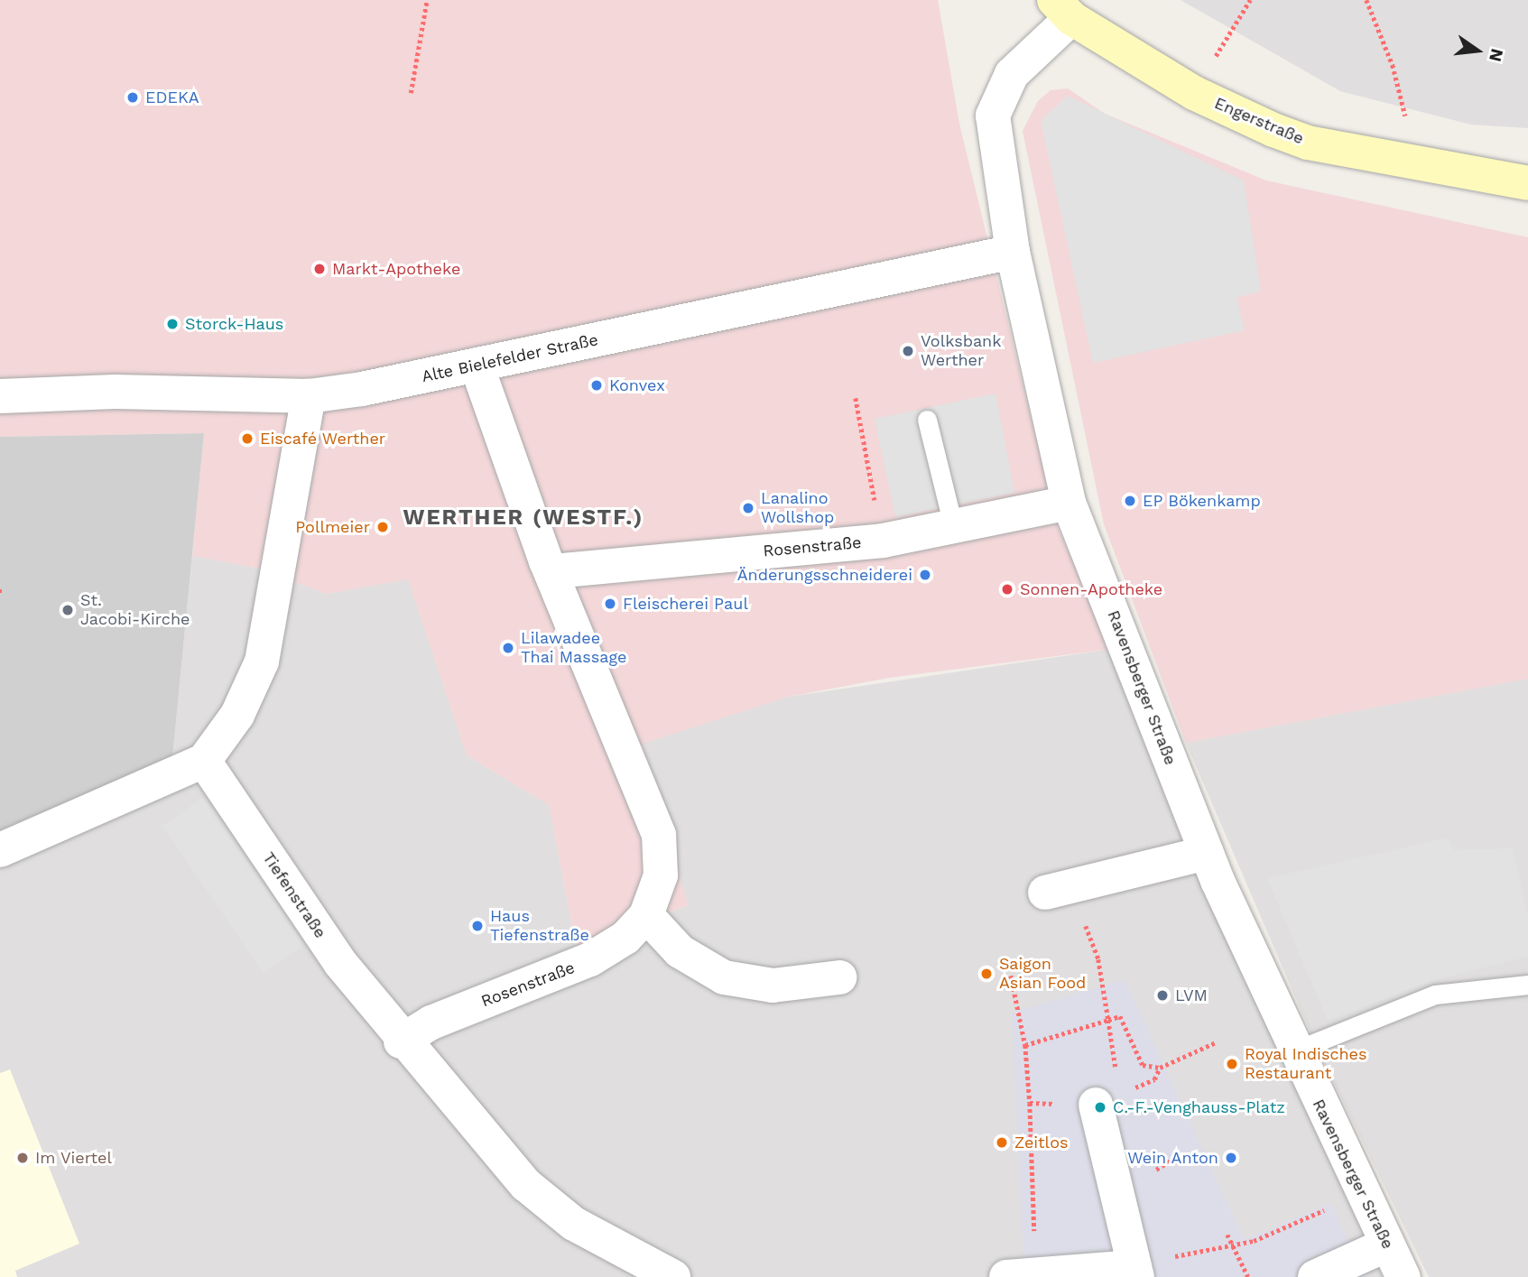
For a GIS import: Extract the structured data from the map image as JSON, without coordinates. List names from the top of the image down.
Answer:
{
  "streets": {
    "main road": ["Engerstraße"],
    "street": [
      "Alte Bielefelder Straße",
      "Rosenstraße",
      "Ravensberger Straße",
      "Tiefenstraße"
    ]
  },
  "crossings": [
    ["Engerstraße", "Ravensberger Straße"],
    ["Alte Bielefelder Straße", "Rosenstraße"],
    ["Alte Bielefelder Straße", "Ravensberger Straße"],
    ["Rosenstraße", "Ravensberger Straße"],
    ["Rosenstraße", "Tiefenstraße"]
  ],
  "districts": ["WERTHER (WESTF.)"],
  "places": [
    "EDEKA",
    "Markt-Apotheke",
    "Storck-Haus",
    "Volksbank Werther",
    "Konvex",
    "Eiscafé Werther",
    "EP Bökenkamp",
    "Lanalino Wollshop",
    "Pollmeier",
    "Änderungsschneiderei",
    "Sonnen-Apotheke",
    "Fleischerei Paul",
    "St. Jacobi-Kirche",
    "Lilawadee Thai Massage",
    "Haus Tiefenstraße",
    "Saigon Asian Food",
    "LVM",
    "Royal Indisches Restaurant",
    "C.-F.-Venghauss-Platz",
    "Zeitlos",
    "Im Viertel",
    "Wein Anton"
  ],
  "north": "right"
}
